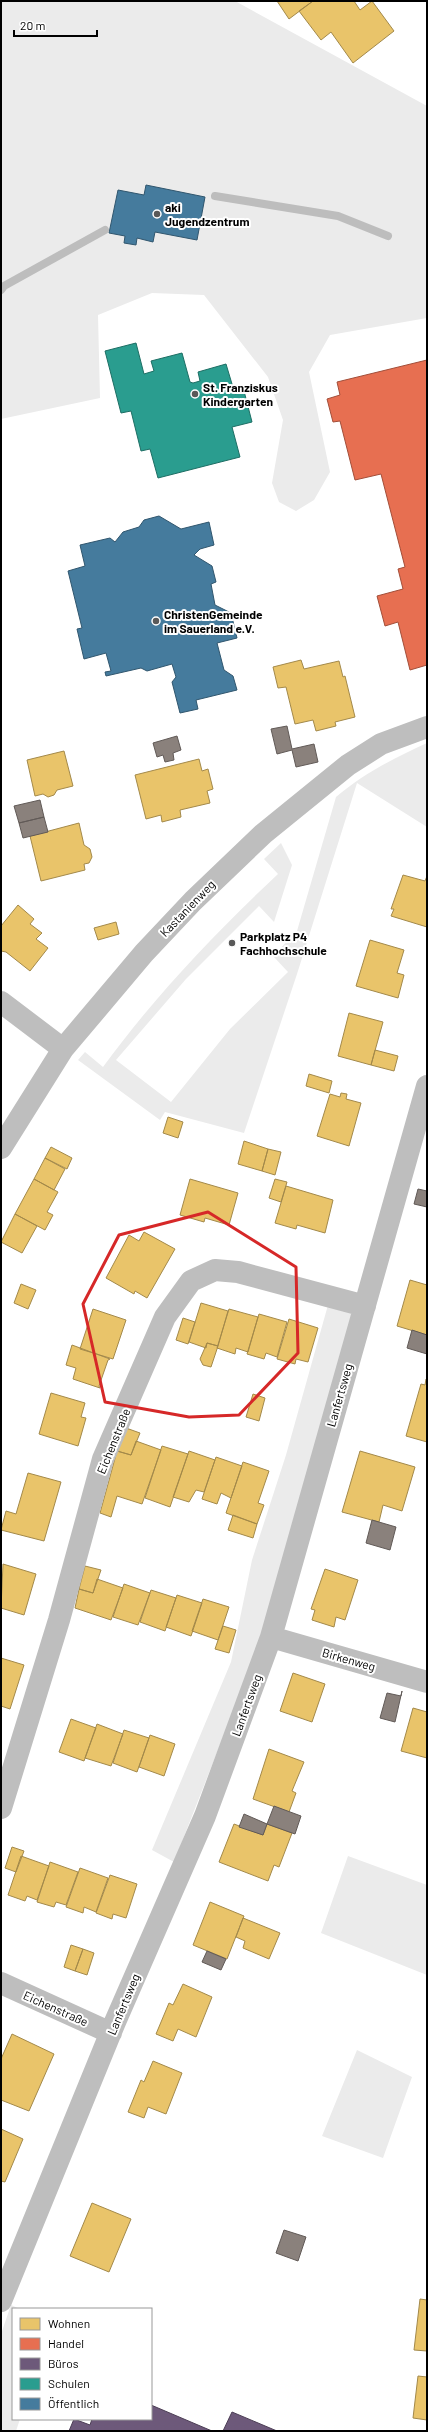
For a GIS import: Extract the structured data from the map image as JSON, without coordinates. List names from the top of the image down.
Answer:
{
  "streets": {
    "street": [
      "Kastanienweg",
      "Lanfertsweg",
      "Eichenstraße",
      "Birkenweg"
    ]
  },
  "crossings": [
    ["Lanfertsweg", "Eichenstraße"],
    ["Lanfertsweg", "Birkenweg"]
  ],
  "places": [
    "aki Jugendzentrum",
    "St. Franziskus Kindergarten",
    "ChristenGemeinde im Sauerland e.V.",
    "Parkplatz P4 Fachhochschule"
  ],
  "legend": [
    "Wohnen",
    "Handel",
    "Büros",
    "Schulen",
    "Öffentlich"
  ],
  "scale_bar": "20 m"
}
